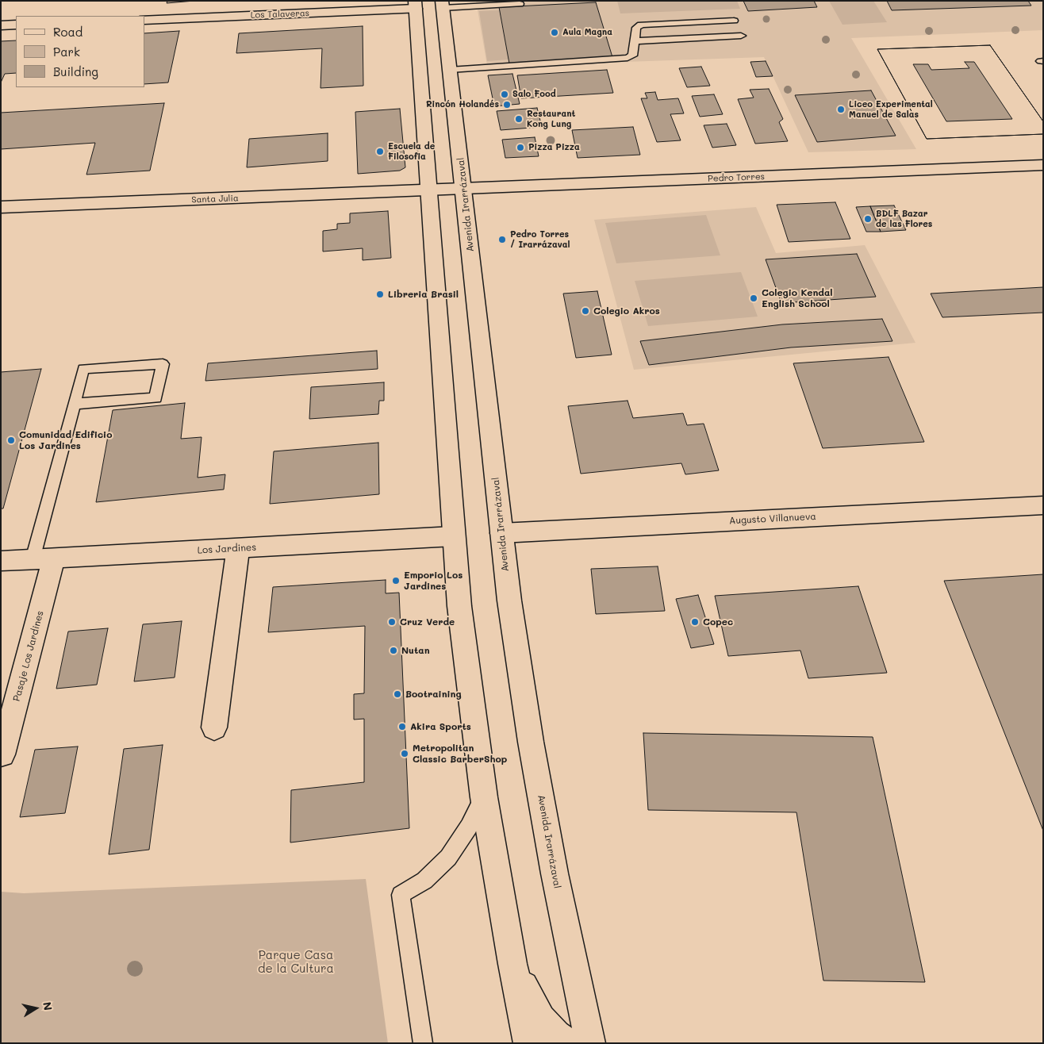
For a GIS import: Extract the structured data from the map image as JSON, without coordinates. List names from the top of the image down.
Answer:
{
  "streets": {
    "street": [
      "Los Talaveras",
      "Pedro Torres",
      "Santa Julia",
      "Avenida Irarrázaval",
      "Augusto Villanueva",
      "Los Jardines",
      "Pasaje Los Jardines"
    ]
  },
  "crossings": [
    ["Pedro Torres", "Santa Julia"],
    ["Pedro Torres", "Avenida Irarrázaval"],
    ["Avenida Irarrázaval", "Augusto Villanueva"],
    ["Los Jardines", "Pasaje Los Jardines"]
  ],
  "parks": ["Parque Casa de la Cultura"],
  "places": [
    "Aula Magna",
    "Salo Food",
    "Rincón Holandés",
    "Liceo Experimental Manuel de Salas",
    "Restaurant Kong Lung",
    "Pizza Pizza",
    "Escuela de Filosofia",
    "BDLF Bazar de las Flores",
    "Pedro Torres / Irarrázaval",
    "Libreria Brasil",
    "Colegio Kendal English School",
    "Colegio Akros",
    "Comunidad Edificio Los Jardines",
    "Emporio Los Jardines",
    "Cruz Verde",
    "Copec",
    "Nutan",
    "Bootraining",
    "Akira Sports",
    "Metropolitan Classic BarberShop"
  ],
  "legend": ["Road", "Park", "Building"],
  "north": "right"
}
